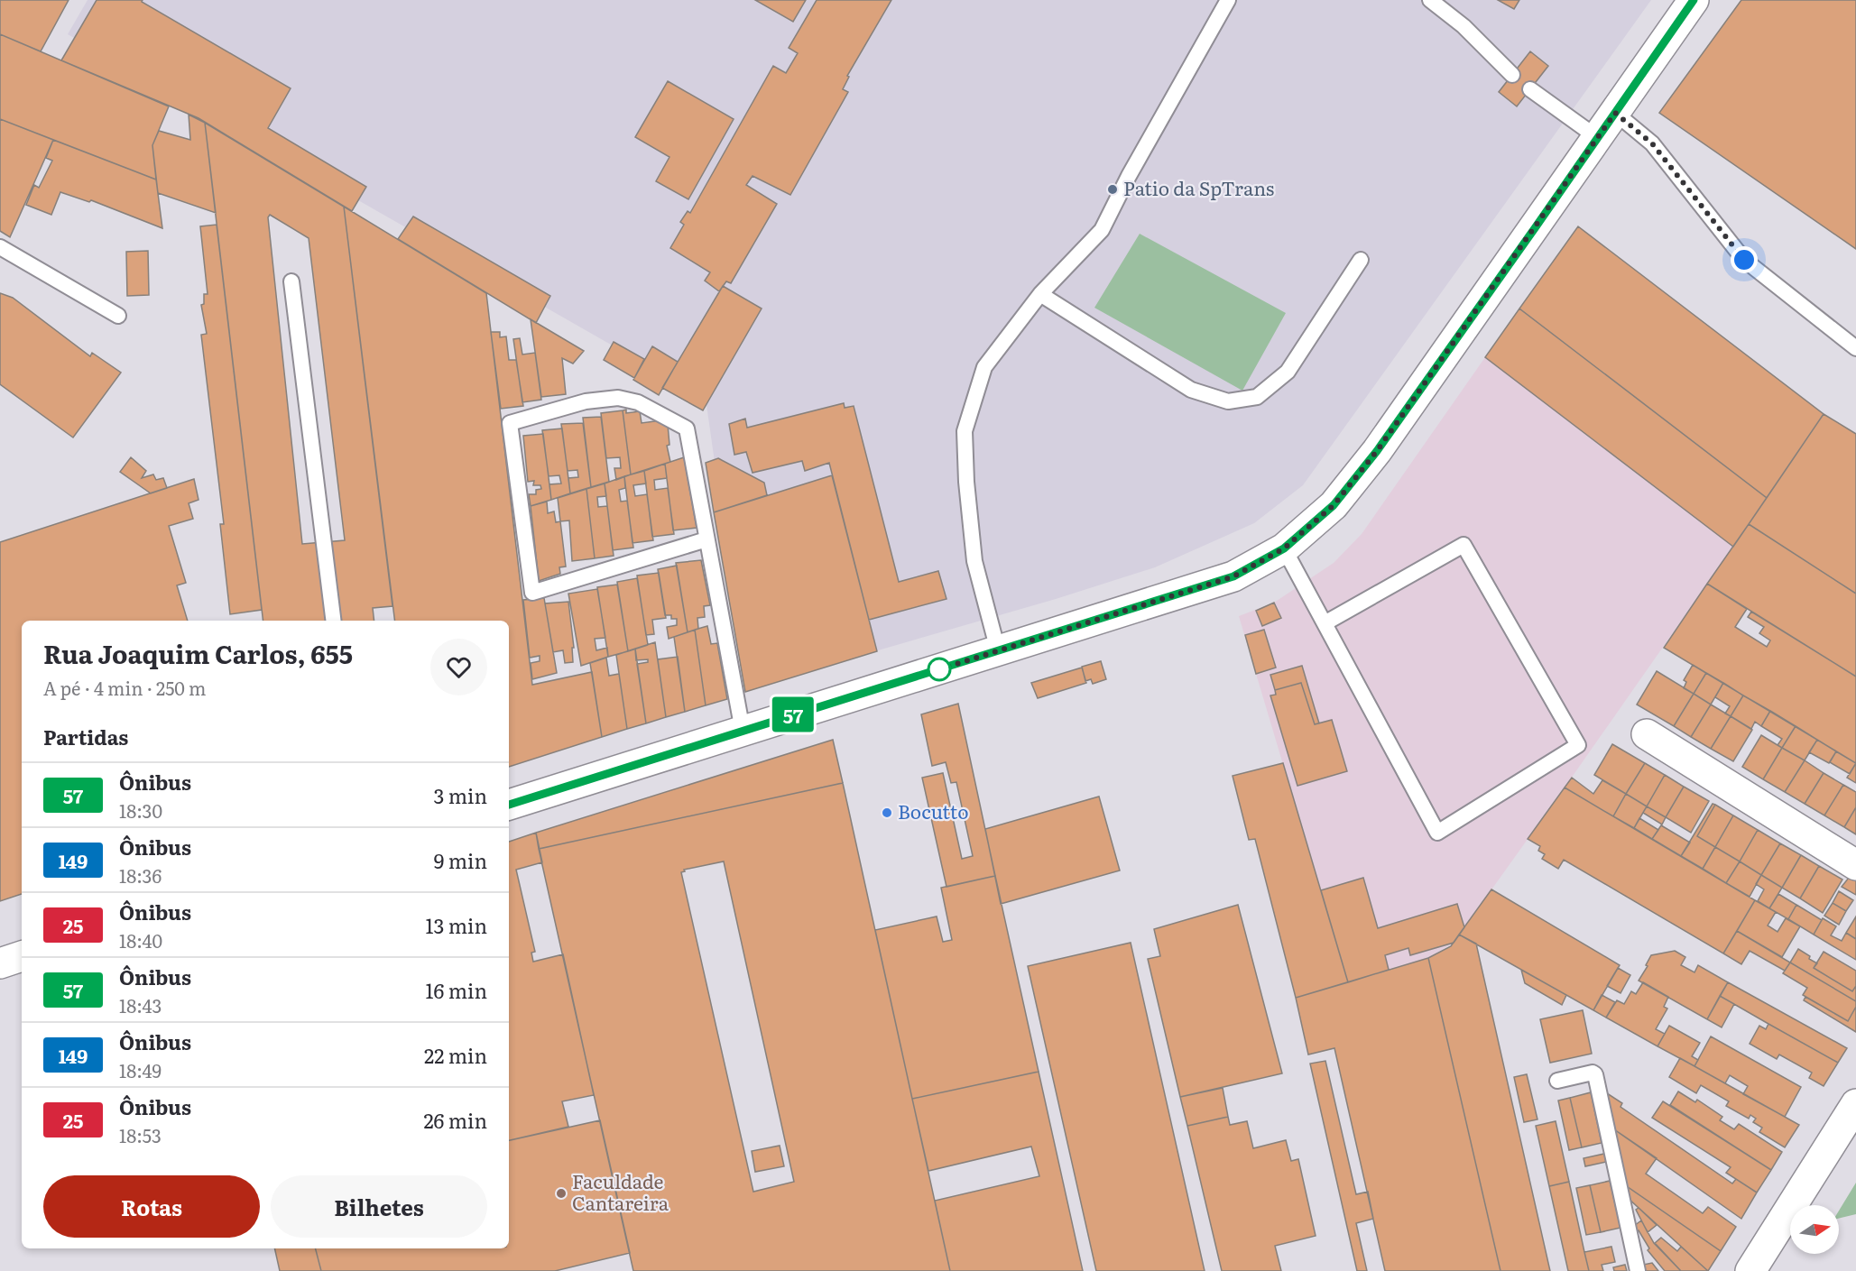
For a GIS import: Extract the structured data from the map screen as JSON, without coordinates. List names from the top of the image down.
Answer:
{
  "places": ["Patio da SpTrans", "Bocutto", "Faculdade Cantareira"],
  "lines": ["bus line 57"],
  "north": "right",
  "page": {
    "on_map": "57",
    "heading": [
      ["Rua Joaquim Carlos, 655", "A pé · 4 min · 250 m"],
      "Partidas"
    ],
    "list": [
      {
        "mark": "57",
        "name": "Ônibus",
        "note": "18:30",
        "value": "3 min"
      },
      {
        "mark": "149",
        "name": "Ônibus",
        "note": "18:36",
        "value": "9 min"
      },
      {
        "mark": "25",
        "name": "Ônibus",
        "note": "18:40",
        "value": "13 min"
      },
      {
        "mark": "57",
        "name": "Ônibus",
        "note": "18:43",
        "value": "16 min"
      },
      {
        "mark": "149",
        "name": "Ônibus",
        "note": "18:49",
        "value": "22 min"
      },
      {
        "mark": "25",
        "name": "Ônibus",
        "note": "18:53",
        "value": "26 min"
      }
    ],
    "buttons": ["Rotas", "Bilhetes"]
  }
}
